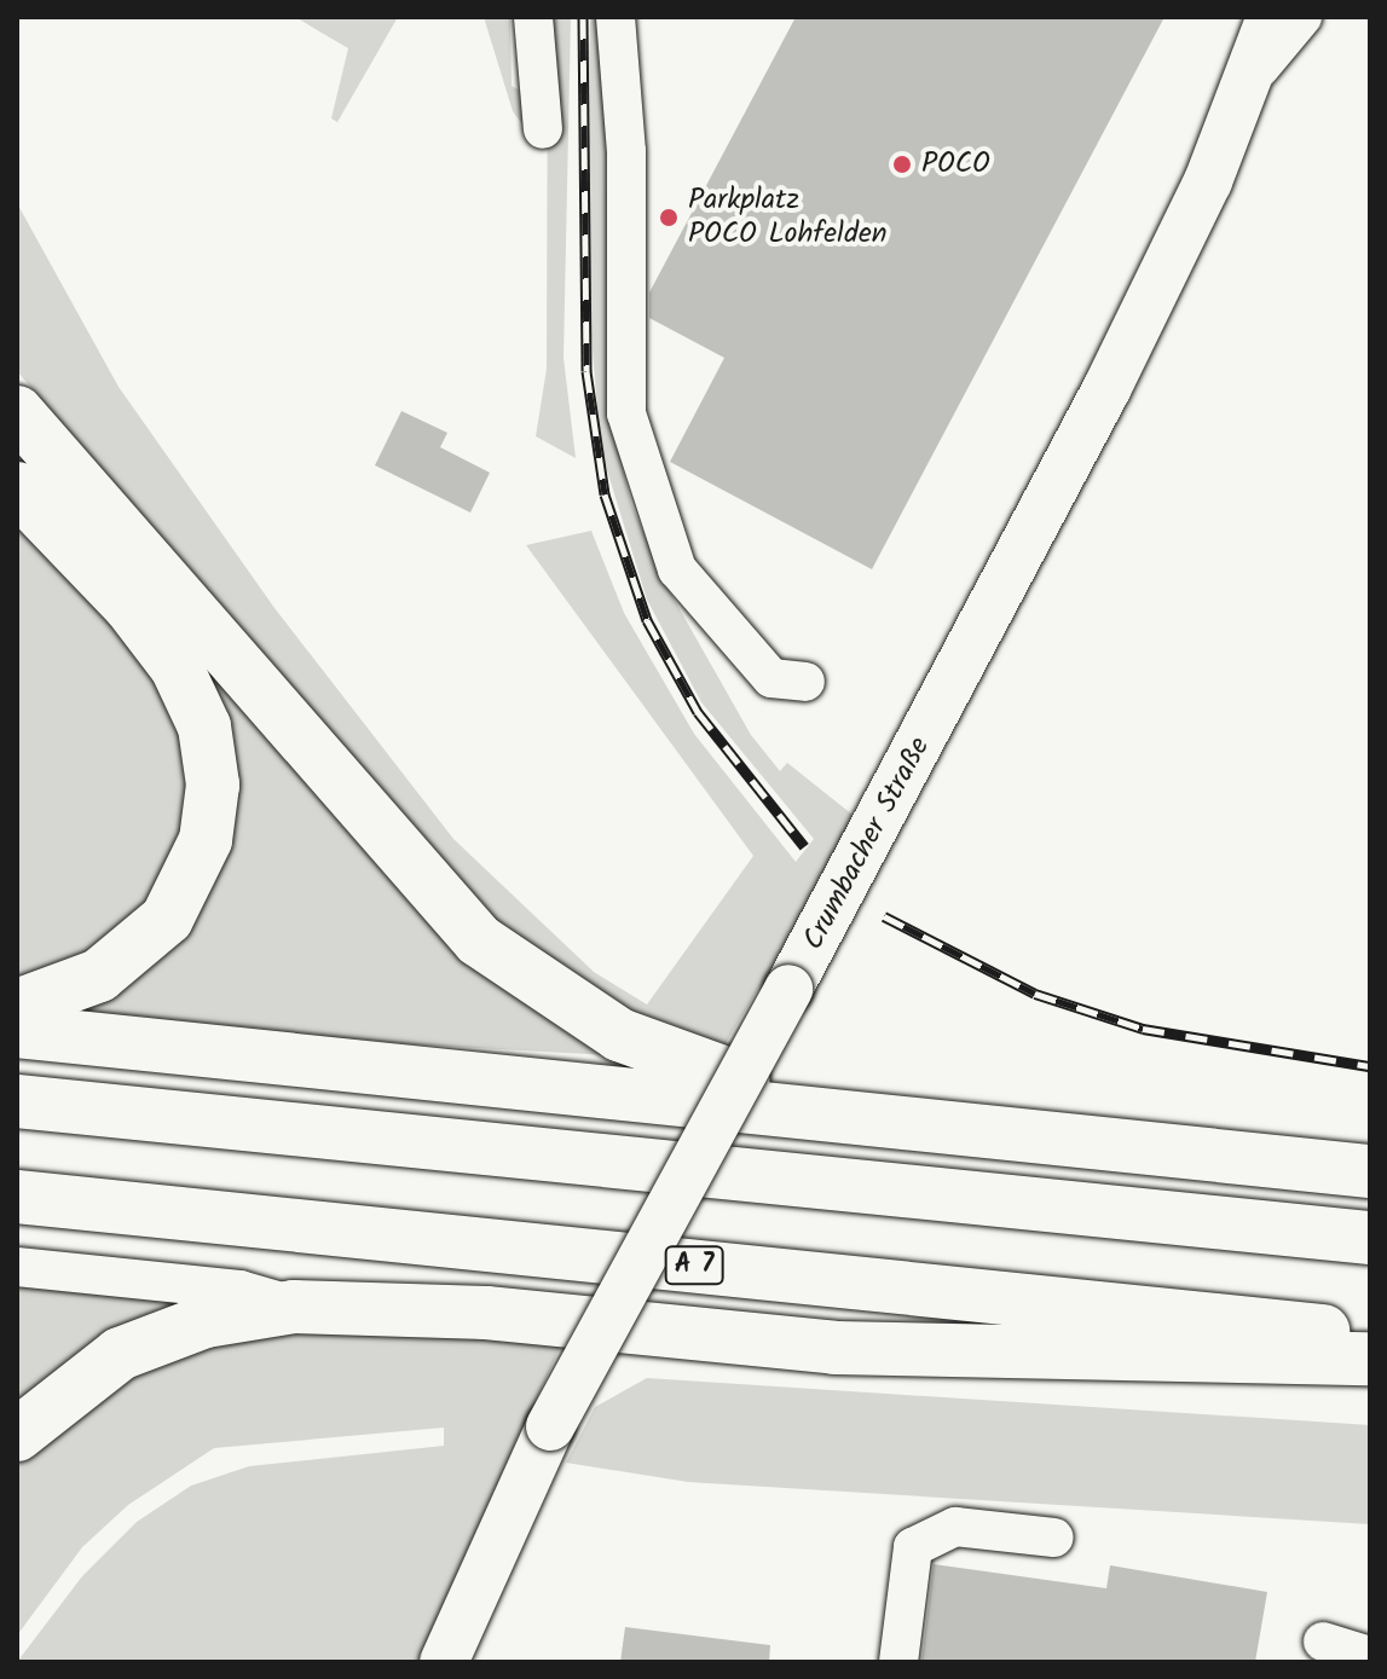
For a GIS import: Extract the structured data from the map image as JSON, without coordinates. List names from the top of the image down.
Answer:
{
  "streets": {
    "highway": ["A 7"],
    "main road": ["Crumbacher Straße"]
  },
  "places": ["POCO", "Parkplatz POCO Lohfelden"]
}
